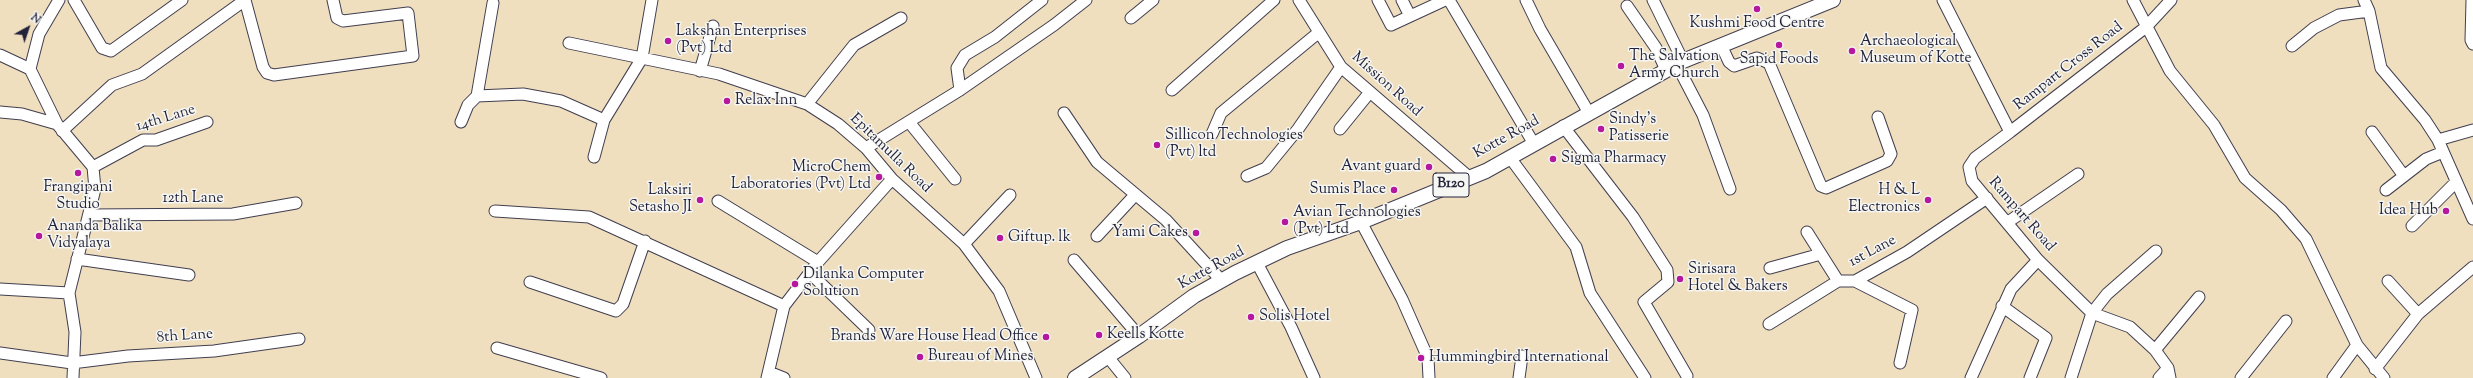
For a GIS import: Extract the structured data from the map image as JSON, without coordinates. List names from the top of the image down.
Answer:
{
  "streets": {
    "main road": ["Kotte Road", "B120"],
    "street": [
      "Rampart Cross Road",
      "Mission Road",
      "14th Lane",
      "Epitamulla Road",
      "12th Lane",
      "Rampart Road",
      "1st Lane",
      "8th Lane"
    ]
  },
  "crossings": [
    ["Rampart Cross Road", "Rampart Road"],
    ["Mission Road", "Kotte Road"],
    ["Rampart Road", "1st Lane"]
  ],
  "places": [
    "Kushmi Food Centre",
    "Lakshan Enterprises (Pvt) Ltd",
    "Sapid Foods",
    "Archaeological Museum of Kotte",
    "The Salvation Army Church",
    "Relax Inn",
    "Sindy's Patisserie",
    "Sillicon Technologies (Pvt) ltd",
    "Sigma Pharmacy",
    "Avant guard",
    "Frangipani Studio",
    "MicroChem Laboratories (Pvt) Ltd",
    "Sumis Place",
    "Laksiri Setasho JI",
    "H & L Electronics",
    "Idea Hub",
    "Avian Technologies (Pvt) Ltd",
    "Yami Cakes",
    "Ananda Balika Vidyalaya",
    "Giftup. lk",
    "Sirisara Hotel & Bakers",
    "Dilanka Computer Solution",
    "Solis Hotel",
    "Keells Kotte",
    "Brands Ware House Head Office",
    "Bureau of Mines",
    "Hummingbird International"
  ],
  "north": "top right"
}
